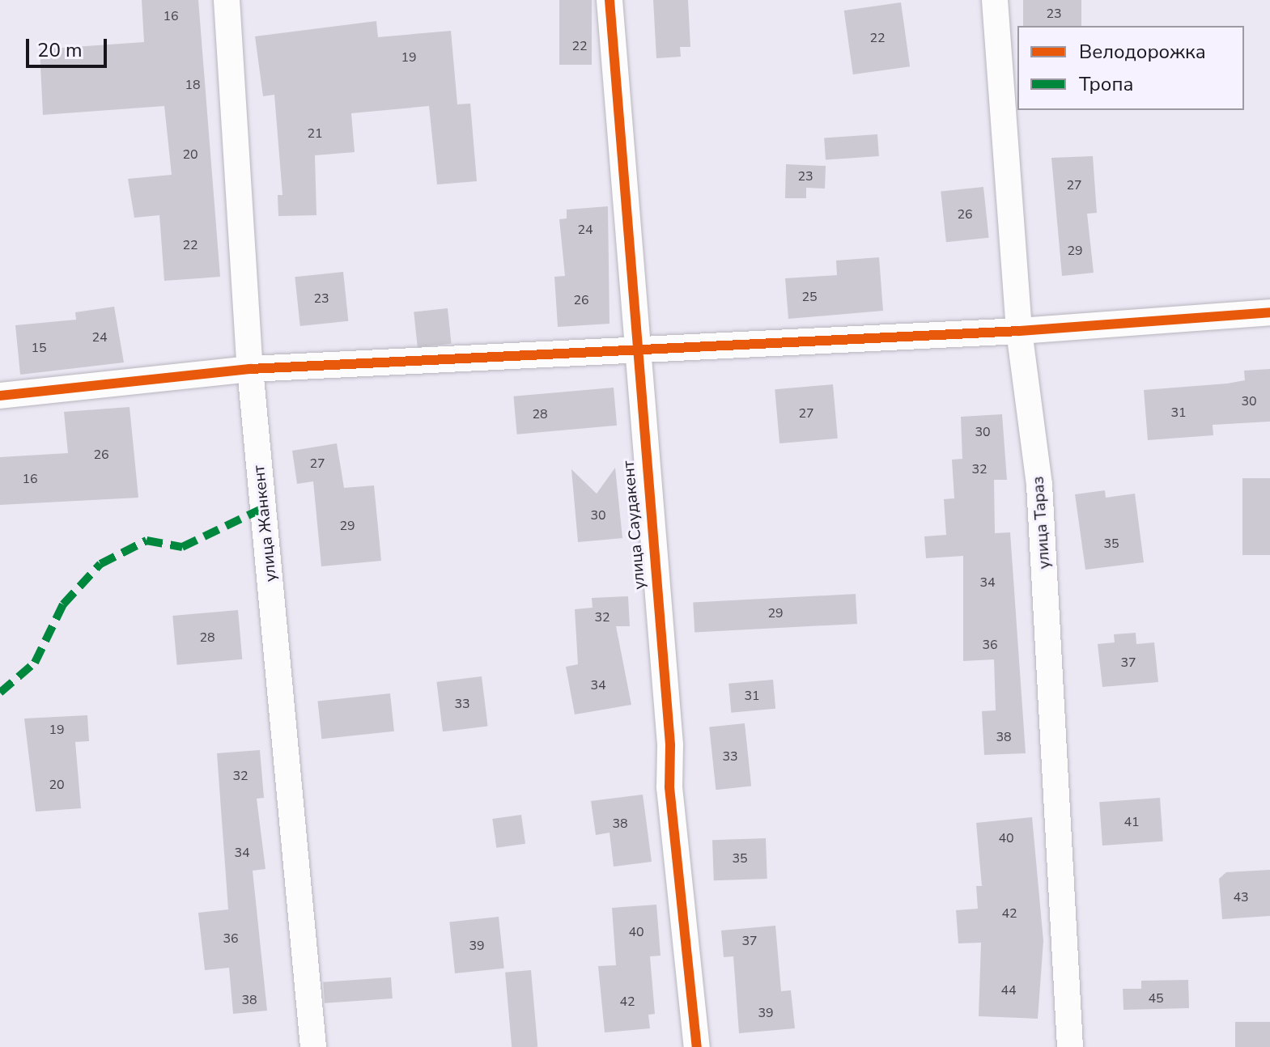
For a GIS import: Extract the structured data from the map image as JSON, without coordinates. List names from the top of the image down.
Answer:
{
  "streets": {
    "street": ["улица Тараз", "улица Жанкент", "улица Саудакент"]
  },
  "house_numbers": [
    "23",
    "16",
    "22",
    "22",
    "19",
    "18",
    "21",
    "20",
    "23",
    "27",
    "26",
    "24",
    "22",
    "29",
    "25",
    "23",
    "26",
    "24",
    "15",
    "30",
    "31",
    "27",
    "28",
    "30",
    "26",
    "27",
    "32",
    "16",
    "30",
    "29",
    "35",
    "34",
    "29",
    "32",
    "28",
    "36",
    "37",
    "34",
    "31",
    "33",
    "19",
    "38",
    "33",
    "32",
    "20",
    "41",
    "38",
    "40",
    "34",
    "35",
    "43",
    "42",
    "40",
    "36",
    "37",
    "39",
    "44",
    "45",
    "38",
    "42",
    "39"
  ],
  "legend": ["Велодорожка", "Тропа"],
  "scale_bar": "20 m"
}
